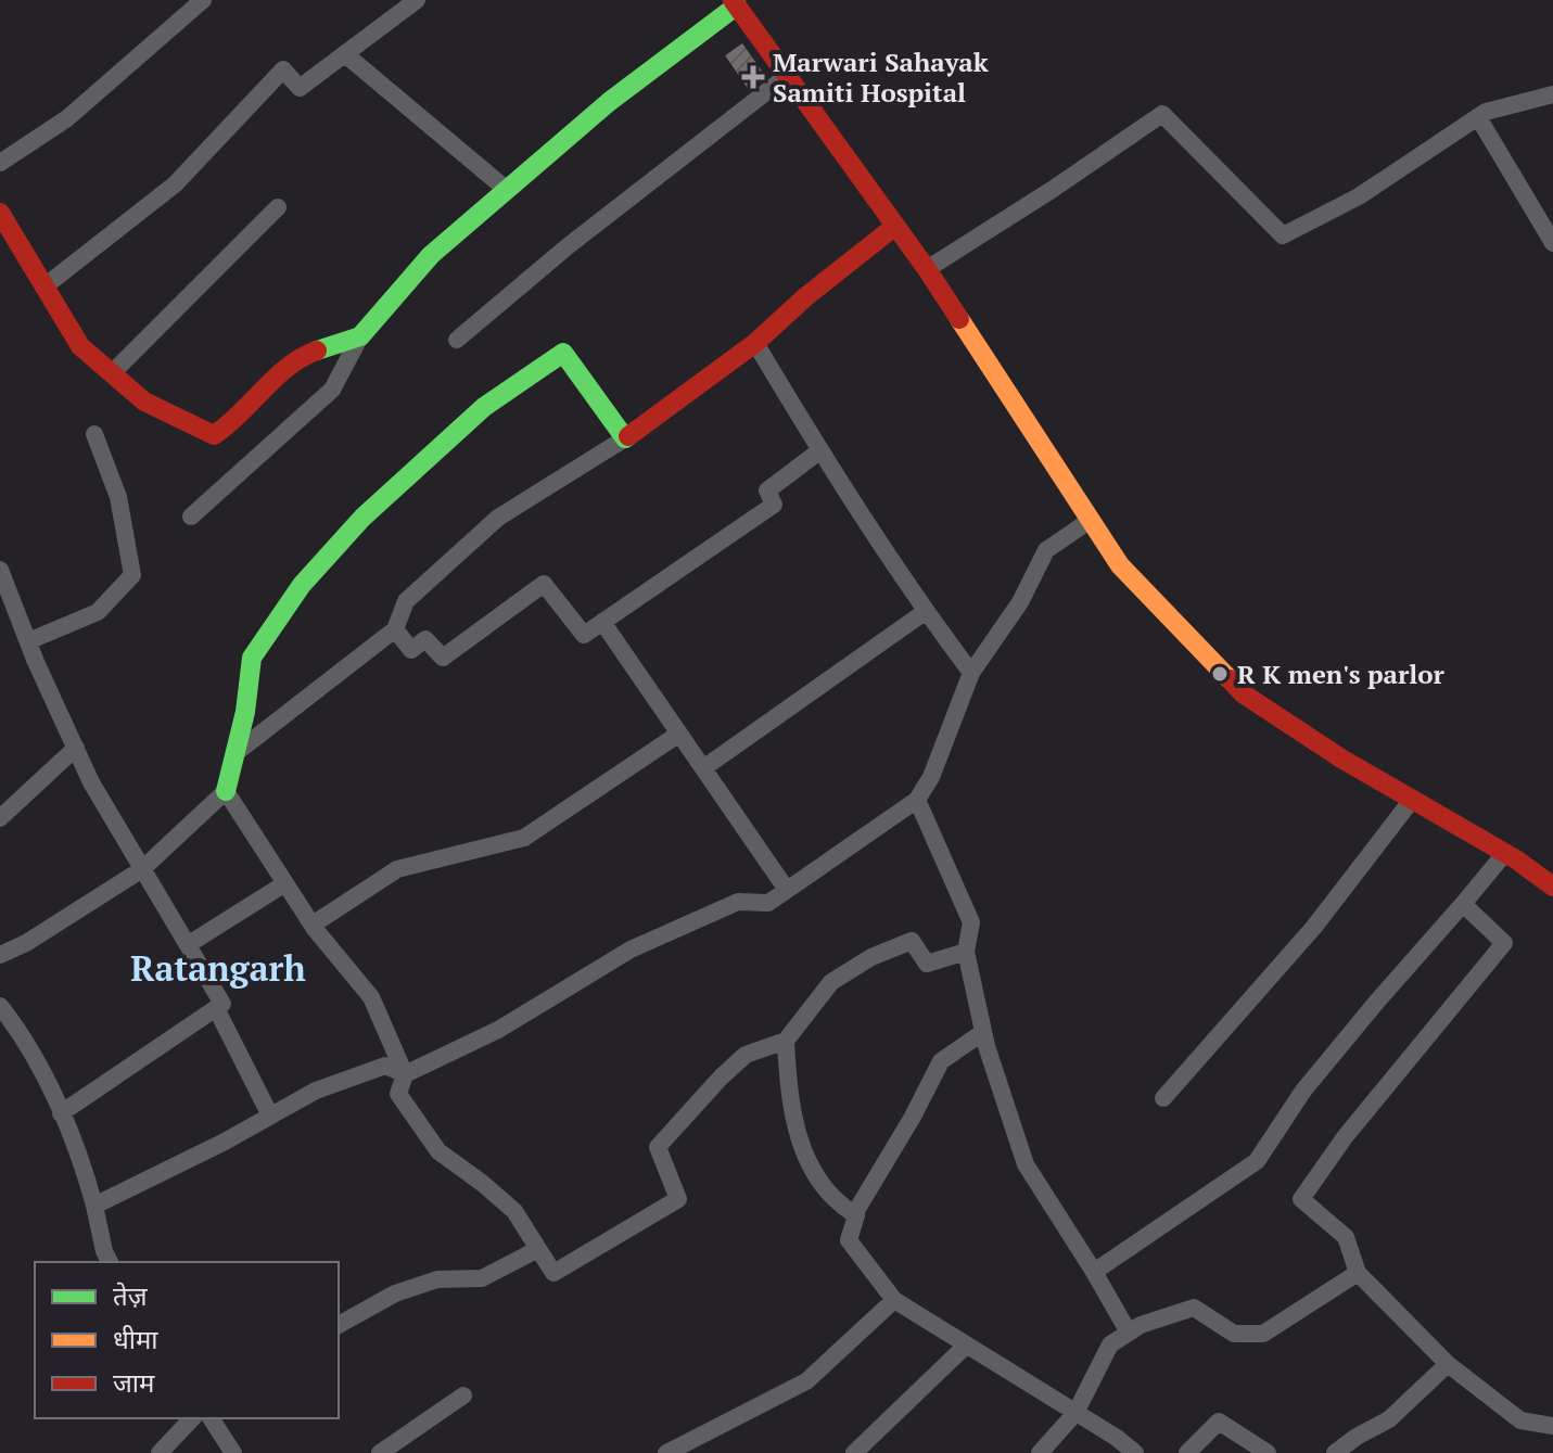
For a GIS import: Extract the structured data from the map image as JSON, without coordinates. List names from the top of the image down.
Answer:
{
  "districts": ["Ratangarh"],
  "places": {
    "health": ["Marwari Sahayak Samiti Hospital"],
    "other": ["R K men's parlor"]
  },
  "legend": ["तेज़", "धीमा", "जाम"]
}
